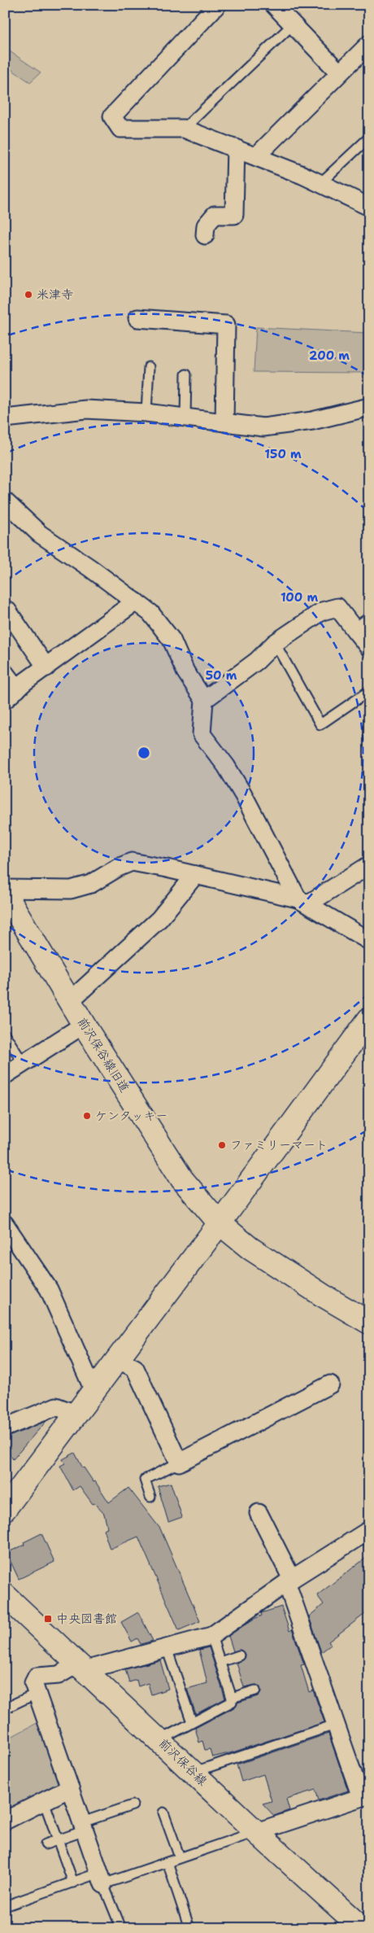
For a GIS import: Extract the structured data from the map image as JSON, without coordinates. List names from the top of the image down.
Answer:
{
  "streets": {
    "street": ["前沢保谷線旧道", "前沢保谷線"]
  },
  "places": {
    "other": ["米津寺", "ケンタッキー", "ファミリーマート"],
    "transit": ["中央図書館"]
  },
  "rings": [
    "200 m",
    "150 m",
    "100 m",
    "50 m"
  ]
}
